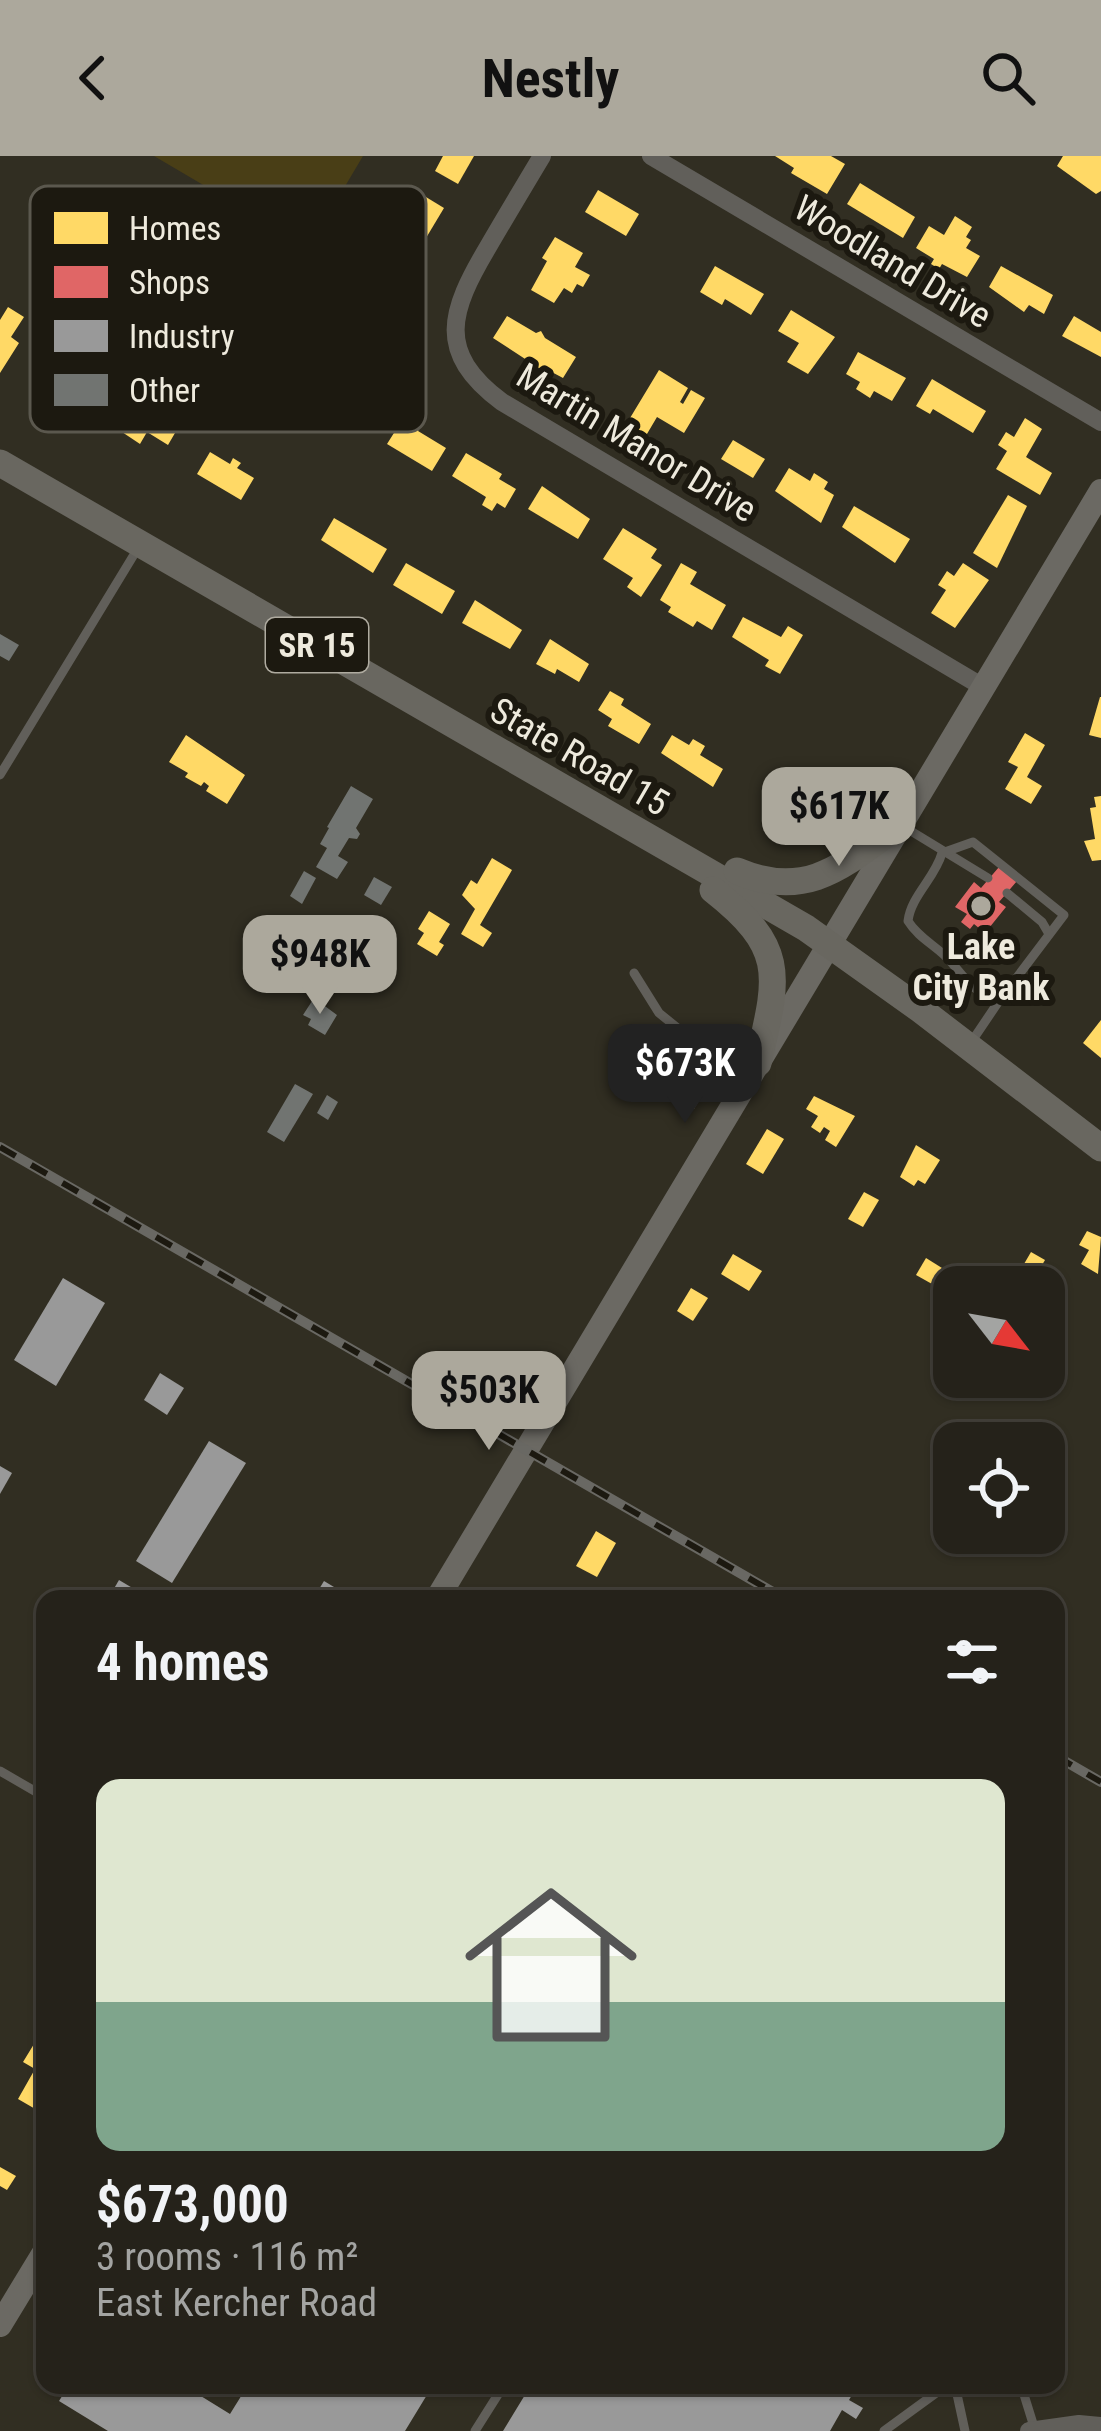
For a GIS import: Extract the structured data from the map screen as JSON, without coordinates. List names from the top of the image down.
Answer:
{
  "streets": {
    "main road": ["SR 15", "State Road 15"],
    "street": ["Woodland Drive", "Martin Manor Drive"]
  },
  "places": ["Lake City Bank"],
  "legend": [
    "Homes",
    "Shops",
    "Industry",
    "Other"
  ],
  "north": "bottom right",
  "page": {
    "header": "Nestly",
    "price": [
      "$617K",
      "$948K",
      "$673K",
      "$503K"
    ],
    "heading": "4 homes",
    "list": [
      {
        "name": "$673,000",
        "note": "3 rooms · 116 m² · East Kercher Road"
      }
    ]
  }
}
